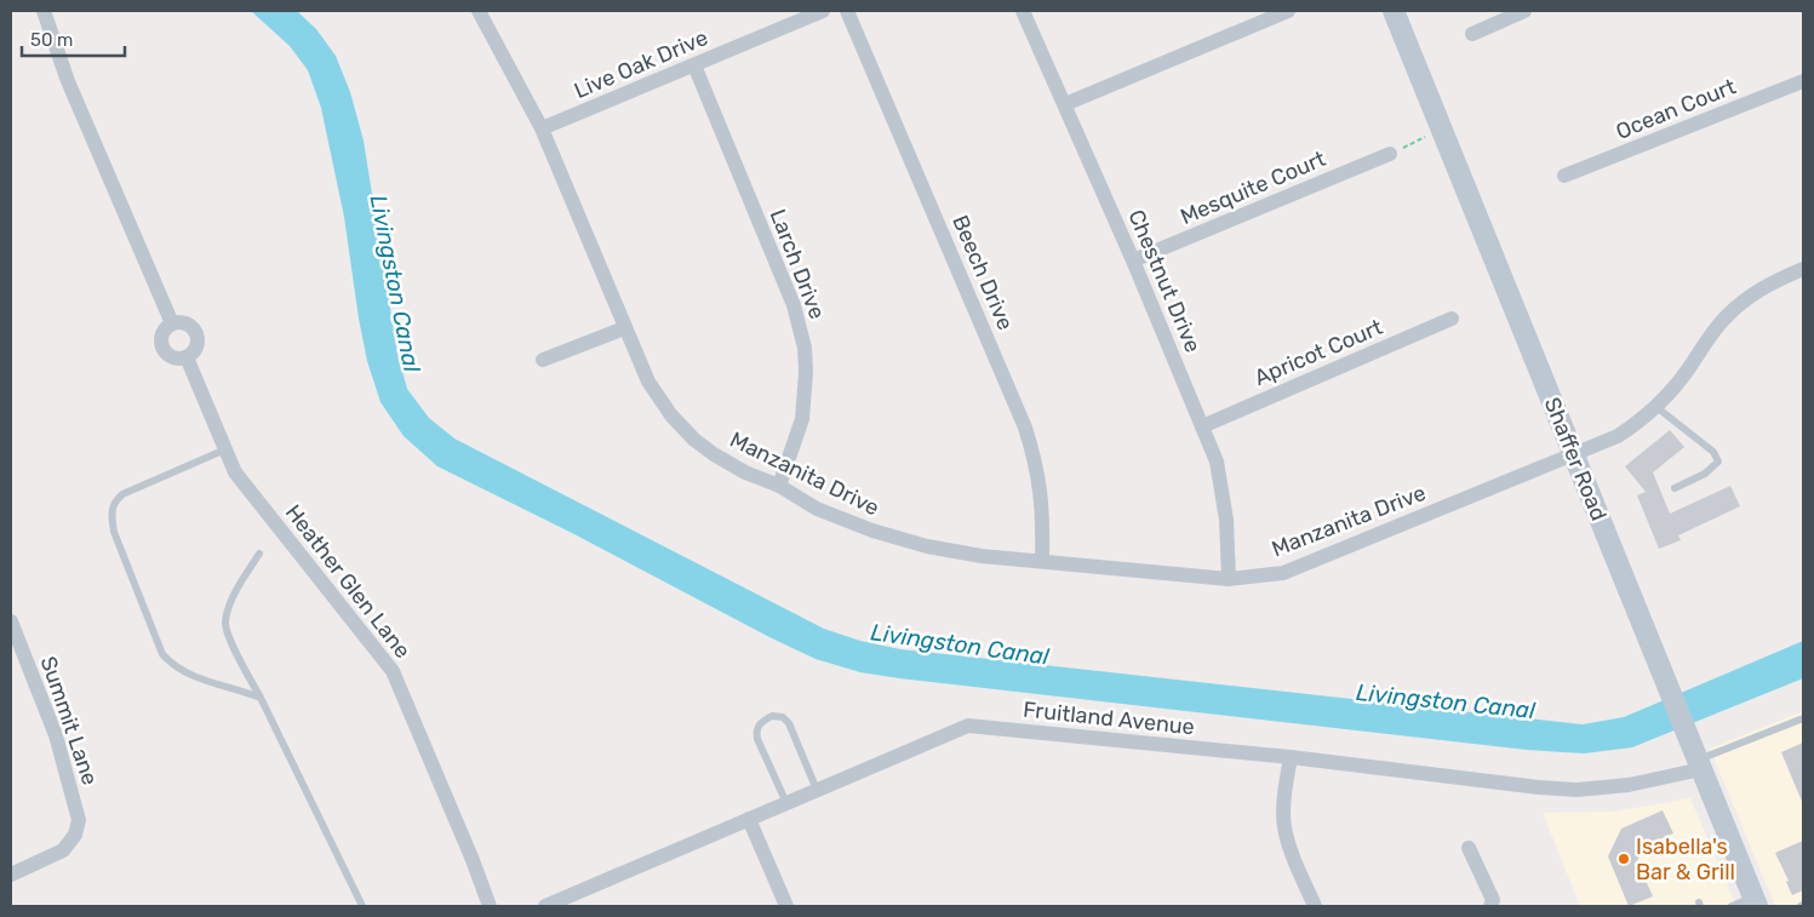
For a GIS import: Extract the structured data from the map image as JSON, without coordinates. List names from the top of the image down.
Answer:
{
  "streets": {
    "main road": ["Shaffer Road"],
    "street": [
      "Live Oak Drive",
      "Ocean Court",
      "Mesquite Court",
      "Larch Drive",
      "Beech Drive",
      "Chestnut Drive",
      "Apricot Court",
      "Manzanita Drive",
      "Heather Glen Lane",
      "Fruitland Avenue",
      "Summit Lane"
    ]
  },
  "crossings": [
    ["Live Oak Drive", "Larch Drive"],
    ["Live Oak Drive", "Manzanita Drive"],
    ["Mesquite Court", "Chestnut Drive"],
    ["Larch Drive", "Manzanita Drive"],
    ["Beech Drive", "Manzanita Drive"],
    ["Chestnut Drive", "Apricot Court"],
    ["Chestnut Drive", "Manzanita Drive"],
    ["Shaffer Road", "Manzanita Drive"],
    ["Shaffer Road", "Fruitland Avenue"]
  ],
  "water": ["Livingston Canal"],
  "places": ["Isabella's Bar & Grill"],
  "scale_bar": "50 m"
}
